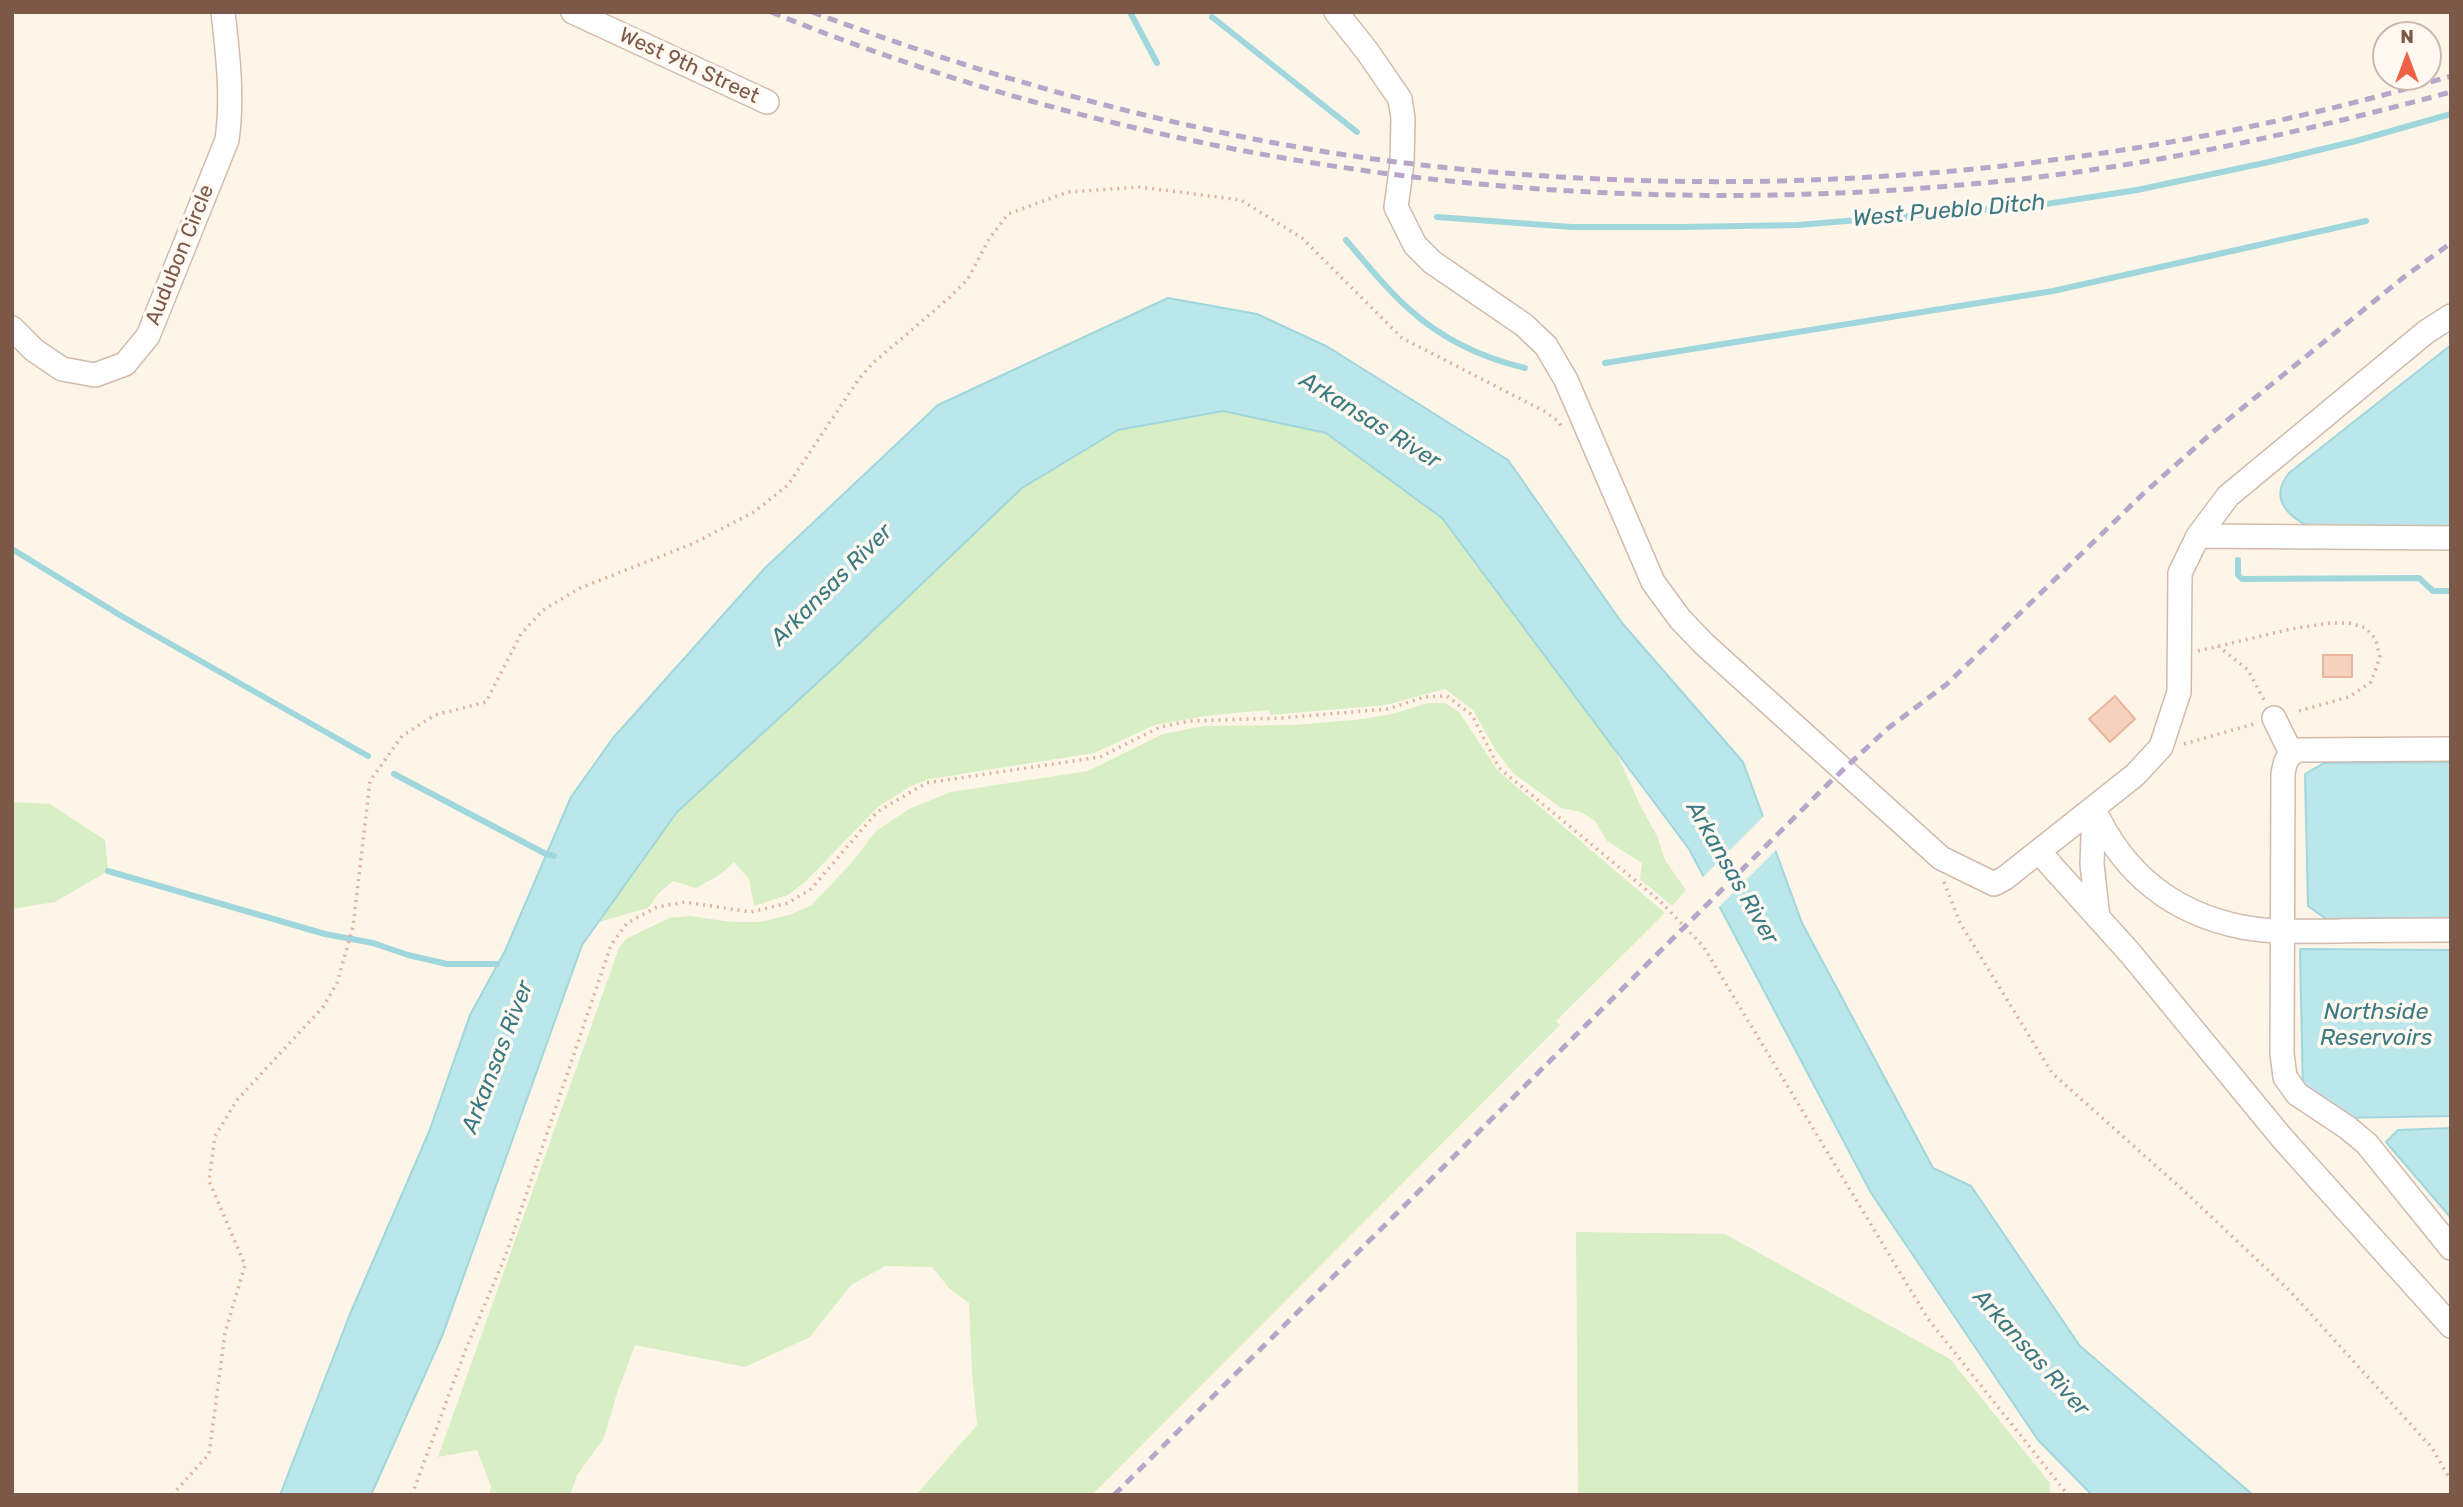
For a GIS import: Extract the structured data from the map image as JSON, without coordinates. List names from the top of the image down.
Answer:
{
  "streets": {
    "street": ["West 9th Street", "Audubon Circle"]
  },
  "water": ["West Pueblo Ditch", "Arkansas River", "Northside Reservoirs"],
  "north": "top"
}
